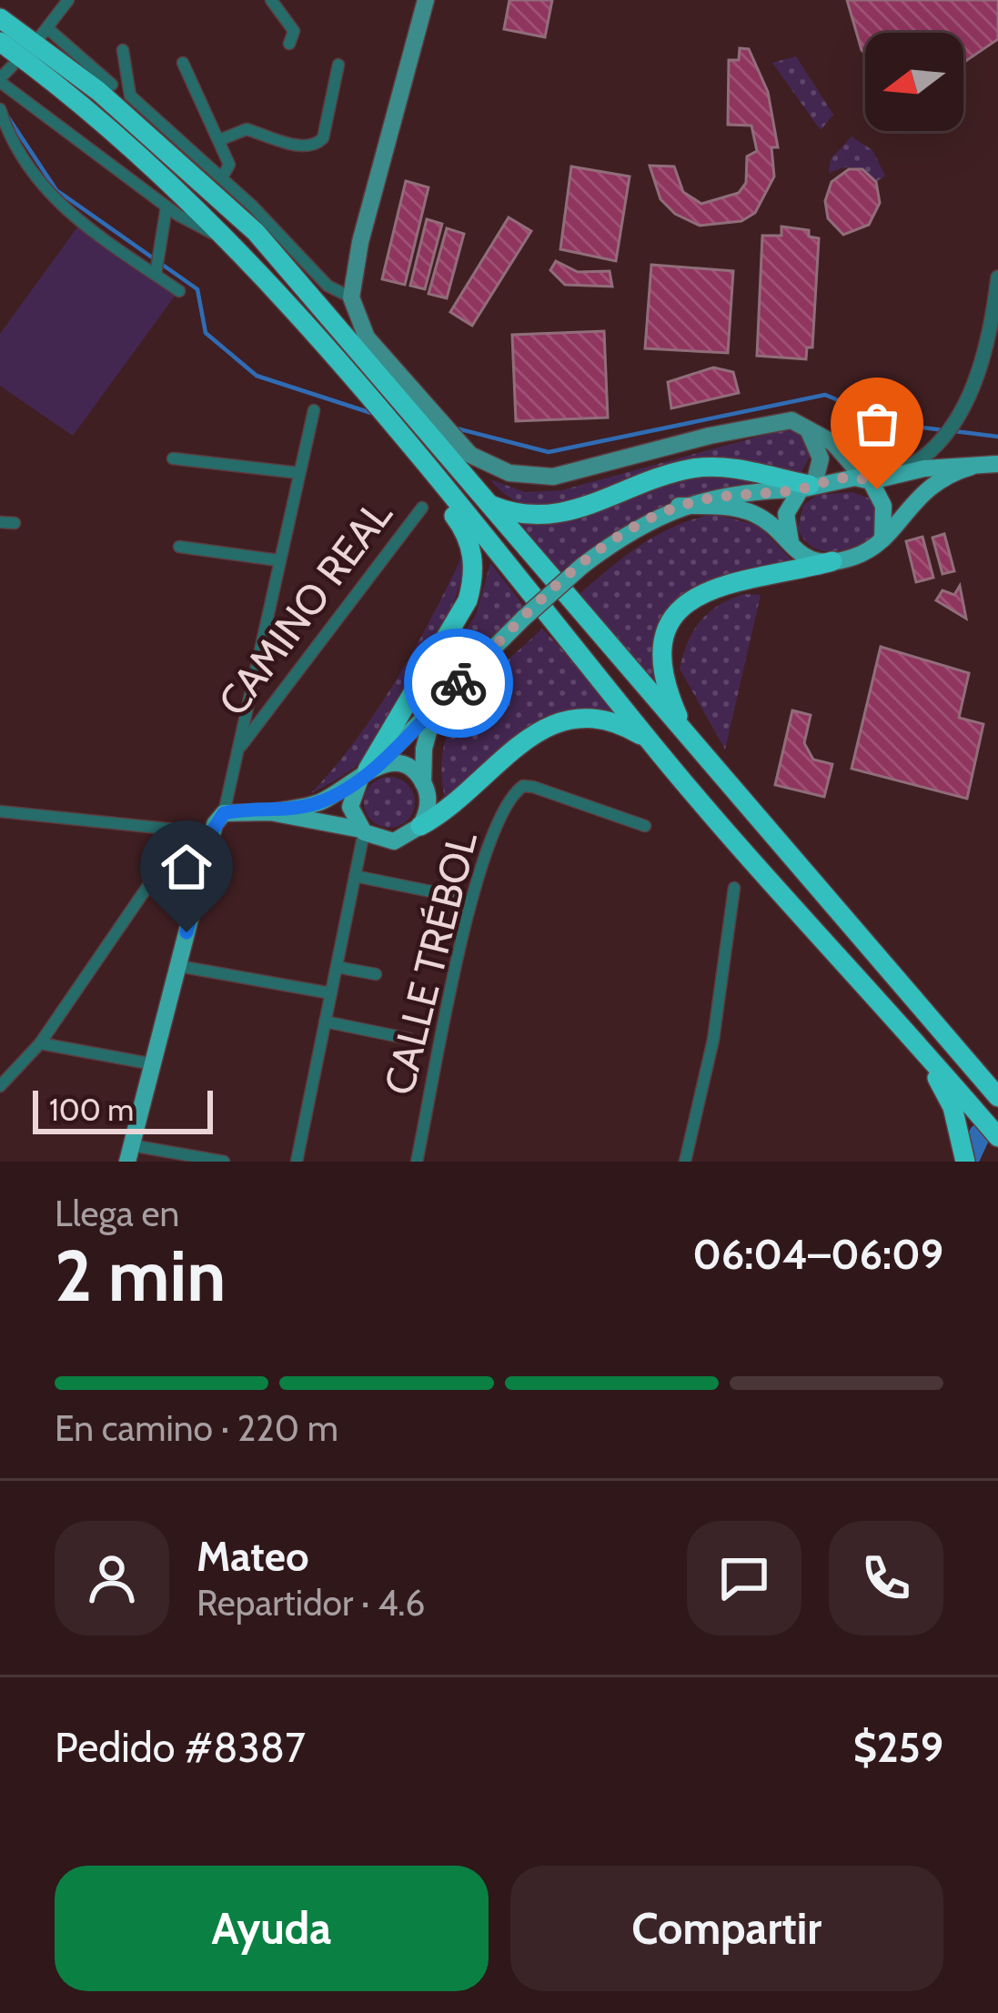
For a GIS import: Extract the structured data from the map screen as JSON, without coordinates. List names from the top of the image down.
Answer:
{
  "streets": {
    "street": ["CAMINO REAL", "CALLE TRÉBOL"]
  },
  "scale_bar": "100 m",
  "north": "left",
  "page": {
    "scale": "100 m",
    "heading": ["2 min", "Llega en", "06:04–06:09"],
    "panel": [
      "Mateo",
      "Repartidor · 4.6",
      "Pedido #8387",
      "$259"
    ],
    "bar": "En camino · 220 m",
    "buttons": ["Ayuda", "Compartir"]
  }
}
